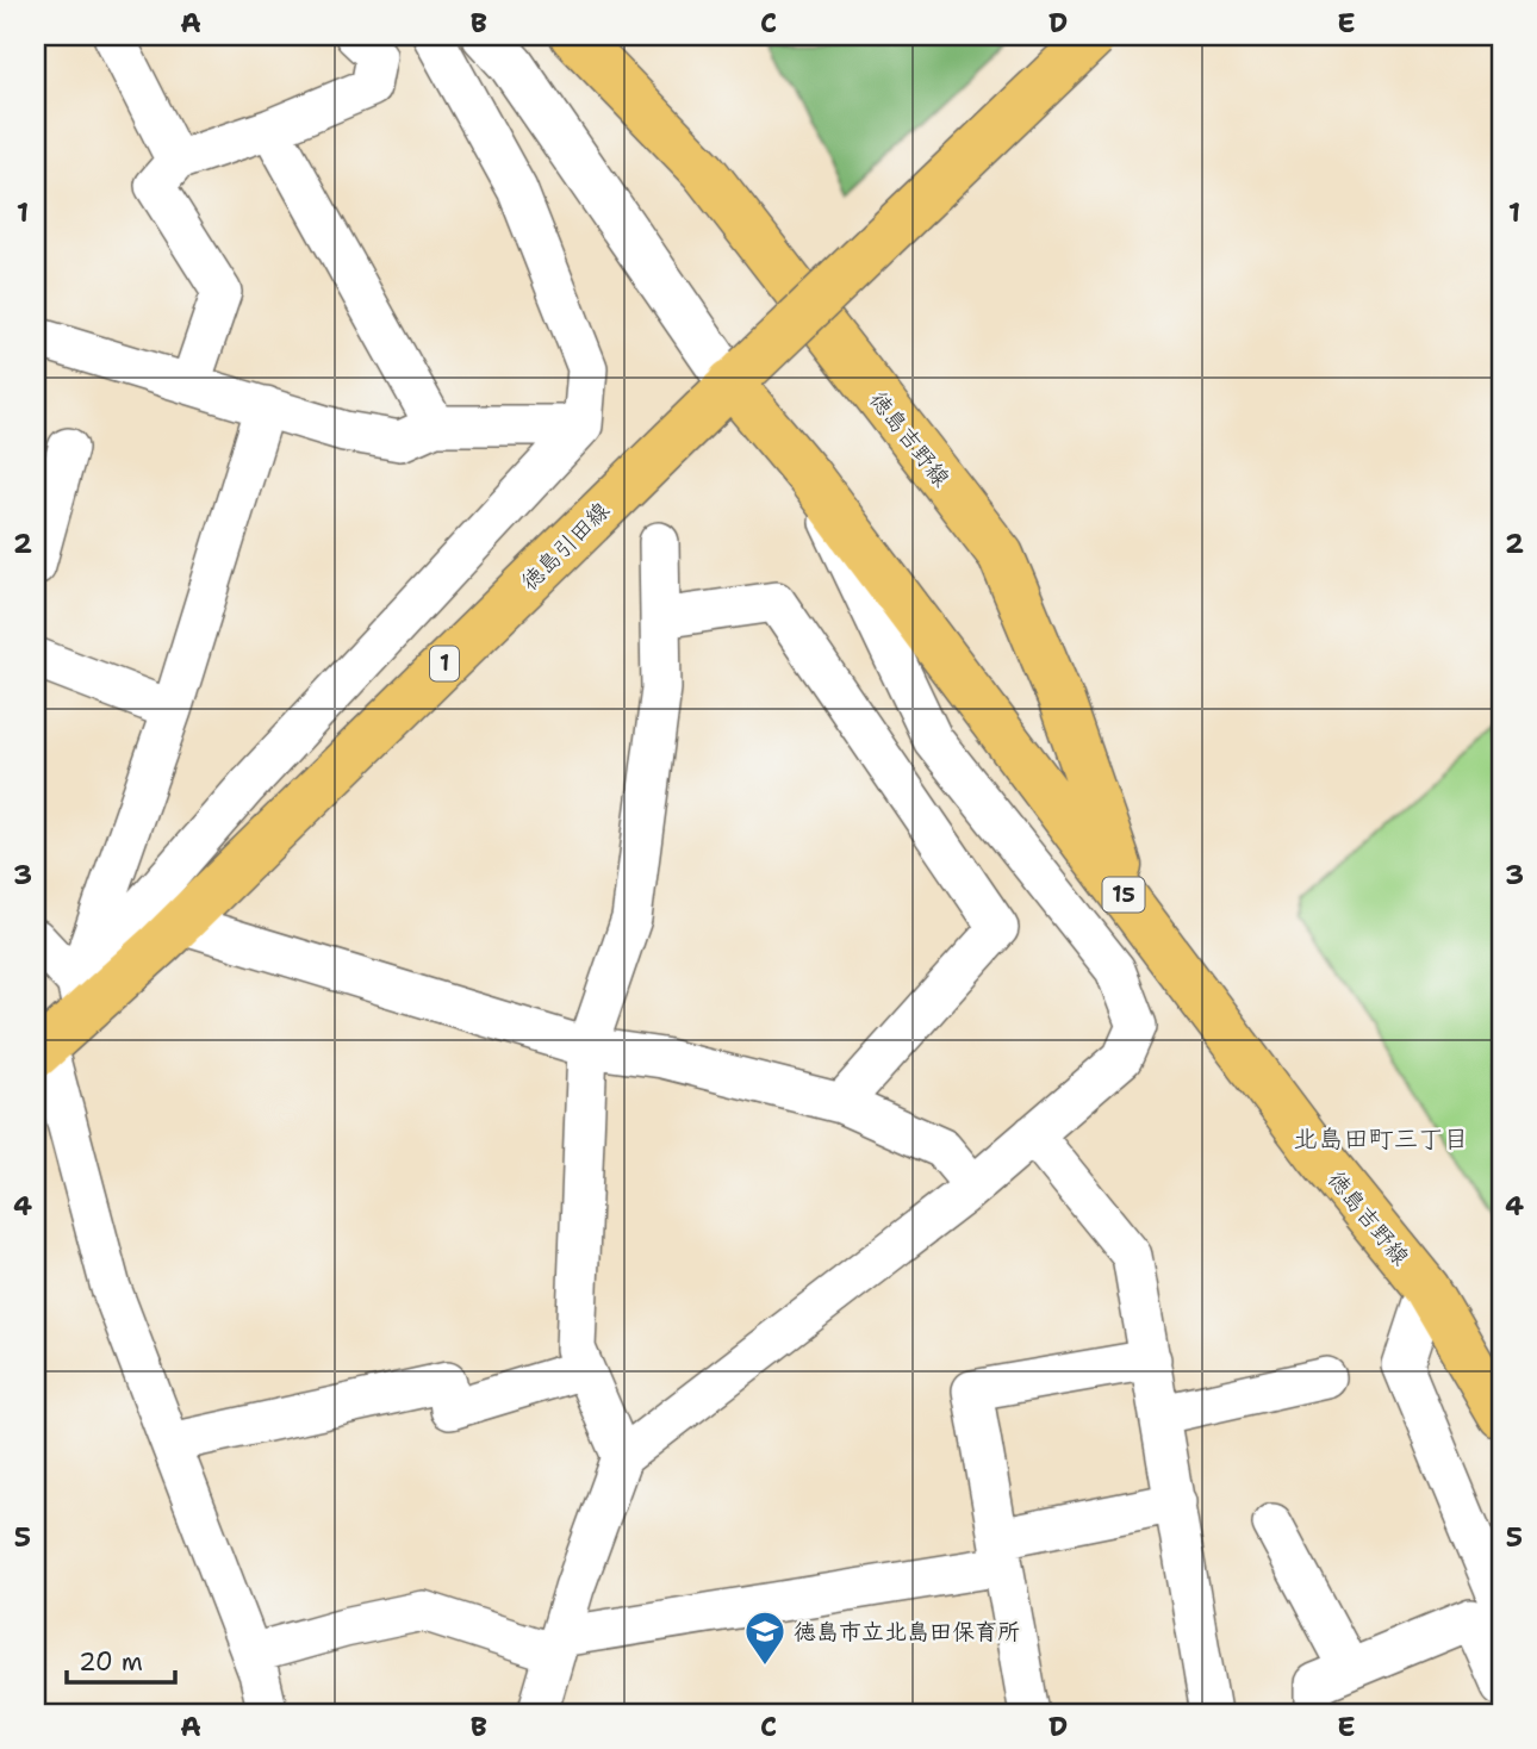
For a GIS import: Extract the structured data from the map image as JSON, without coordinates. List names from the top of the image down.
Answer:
{
  "streets": {
    "main road": [
      "徳島吉野線",
      "徳島引田線",
      "1",
      "15"
    ]
  },
  "crossings": [
    ["徳島吉野線", "徳島引田線"]
  ],
  "districts": ["北島田町三丁目"],
  "places": {
    "school or university": ["徳島市立北島田保育所"]
  },
  "scale_bar": "20 m",
  "grid": {
    "columns": [
      "A",
      "B",
      "C",
      "D",
      "E"
    ],
    "rows": [
      "1",
      "2",
      "3",
      "4",
      "5"
    ]
  }
}
